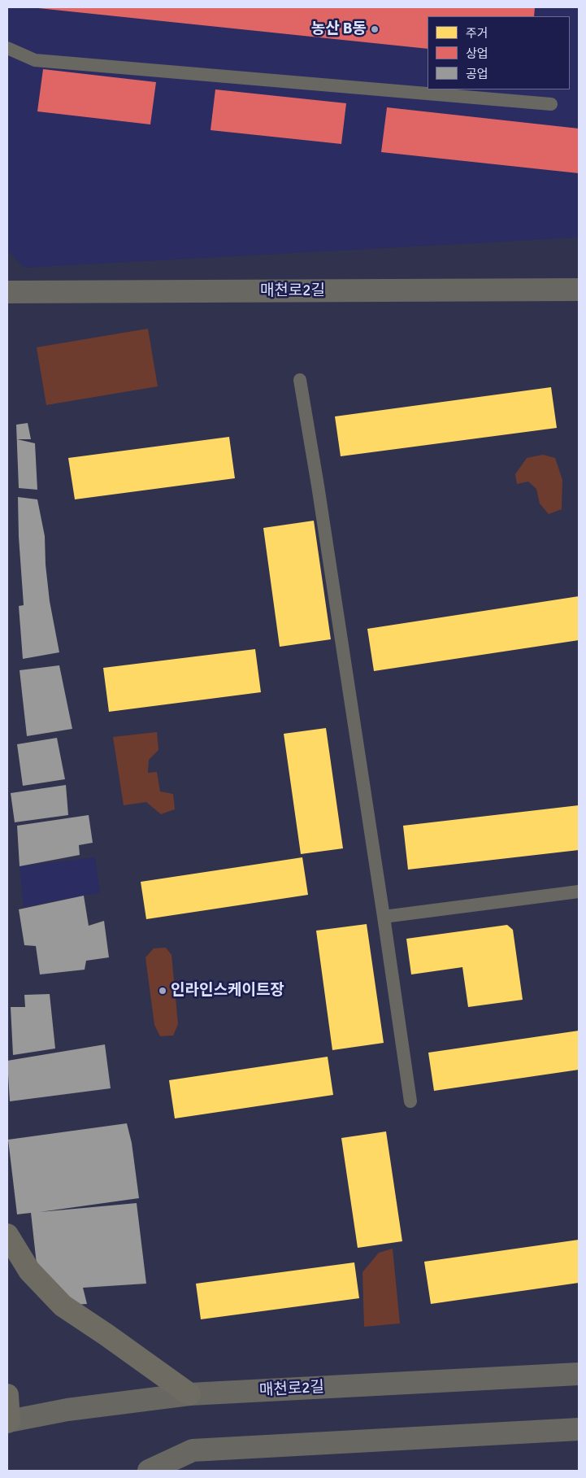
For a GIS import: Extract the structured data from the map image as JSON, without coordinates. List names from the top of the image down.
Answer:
{
  "streets": {
    "street": ["매천로2길"]
  },
  "places": ["농산 B동", "인라인스케이트장"],
  "legend": ["주거", "상업", "공업"]
}
